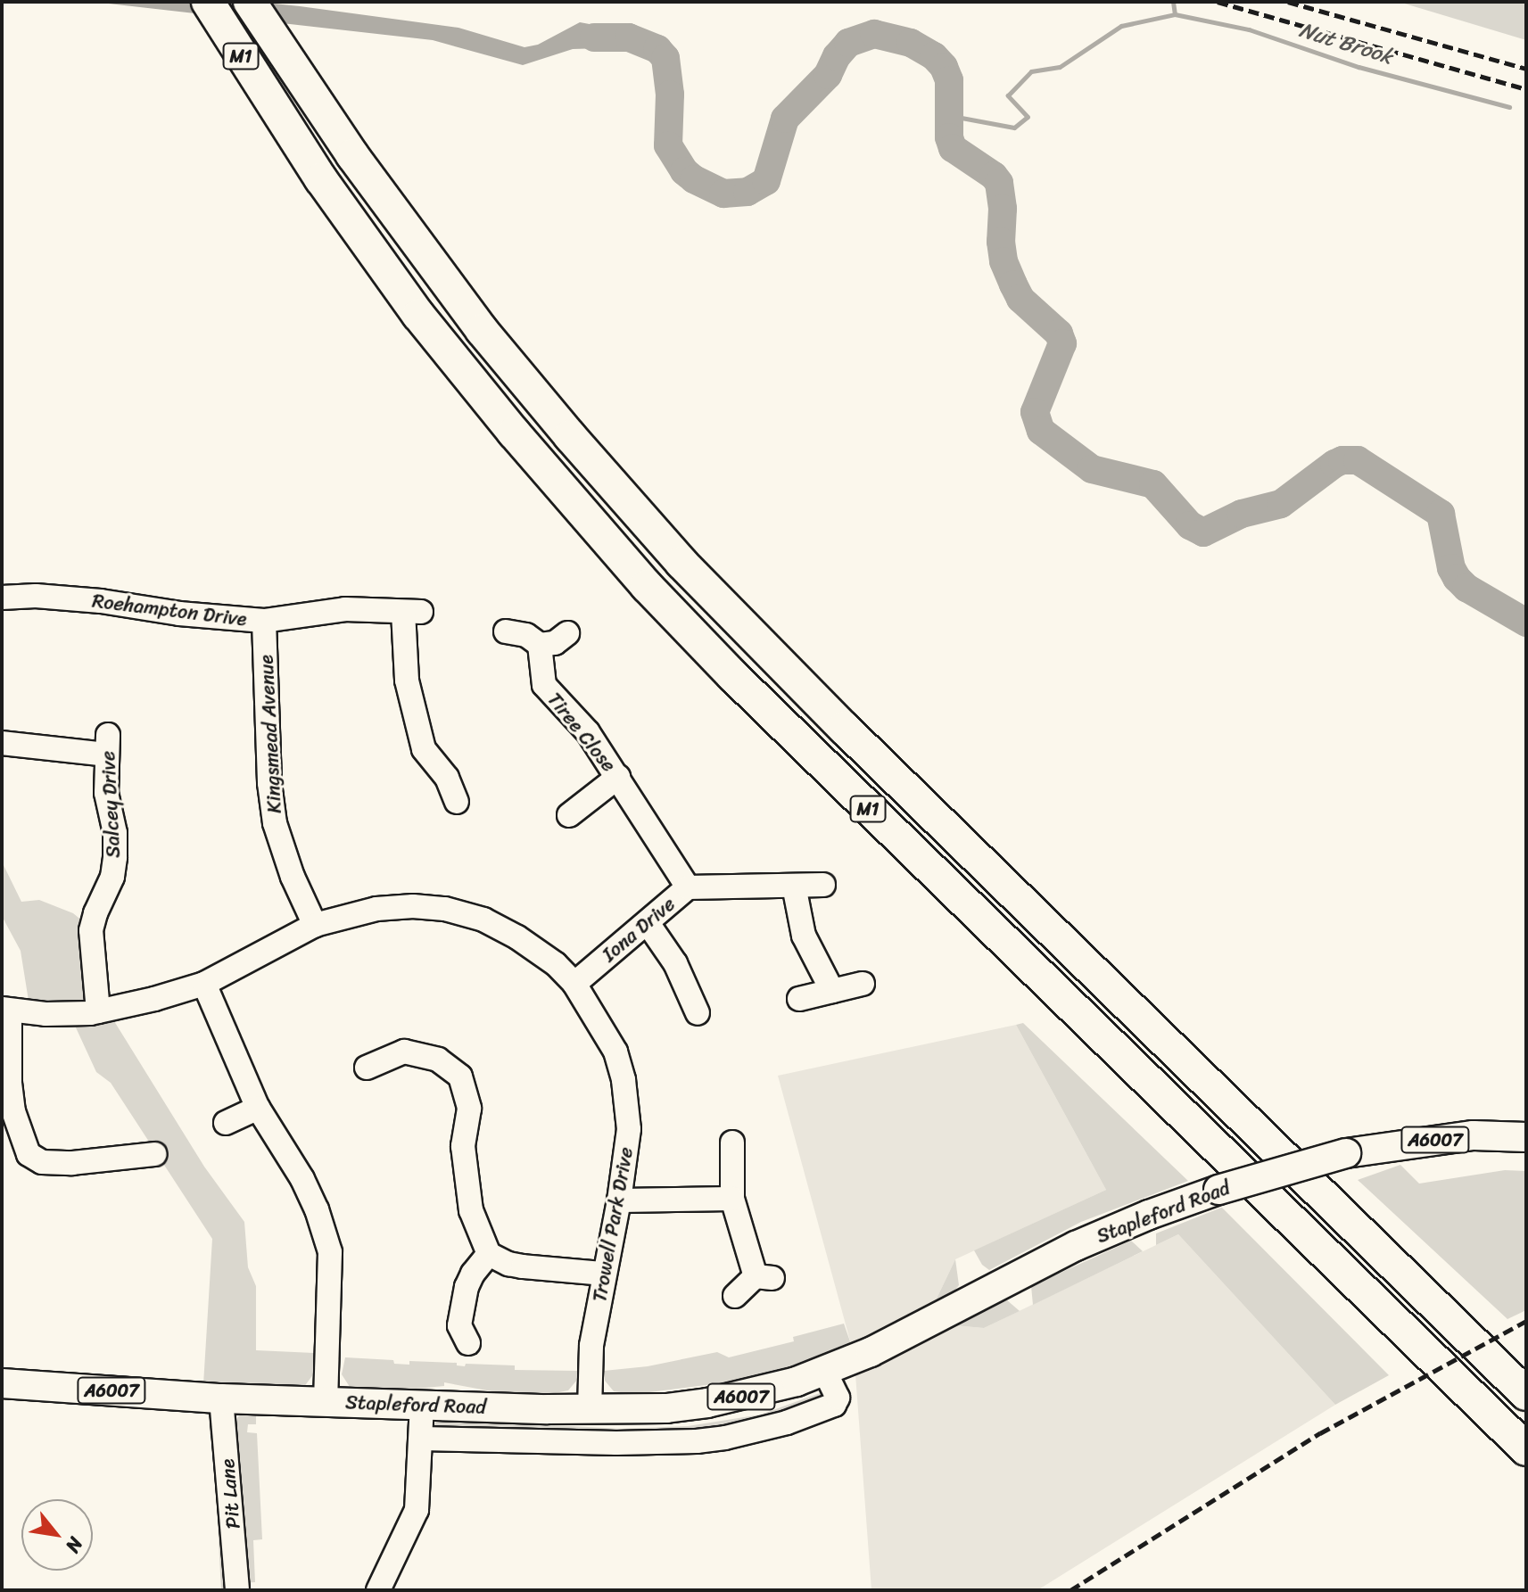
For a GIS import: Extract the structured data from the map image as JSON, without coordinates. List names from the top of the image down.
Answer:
{
  "streets": {
    "highway": ["M1"],
    "main road": ["A6007", "Stapleford Road"],
    "street": [
      "Roehampton Drive",
      "Tiree Close",
      "Kingsmead Avenue",
      "Salcey Drive",
      "Iona Drive",
      "Trowell Park Drive",
      "Pit Lane"
    ]
  },
  "crossings": [
    ["Roehampton Drive", "Kingsmead Avenue"],
    ["Tiree Close", "Iona Drive"],
    ["Kingsmead Avenue", "Trowell Park Drive"],
    ["Salcey Drive", "Trowell Park Drive"],
    ["Iona Drive", "Trowell Park Drive"],
    ["Stapleford Road", "Trowell Park Drive"],
    ["Stapleford Road", "Pit Lane"]
  ],
  "water": ["Nut Brook"],
  "north": "bottom right"
}
